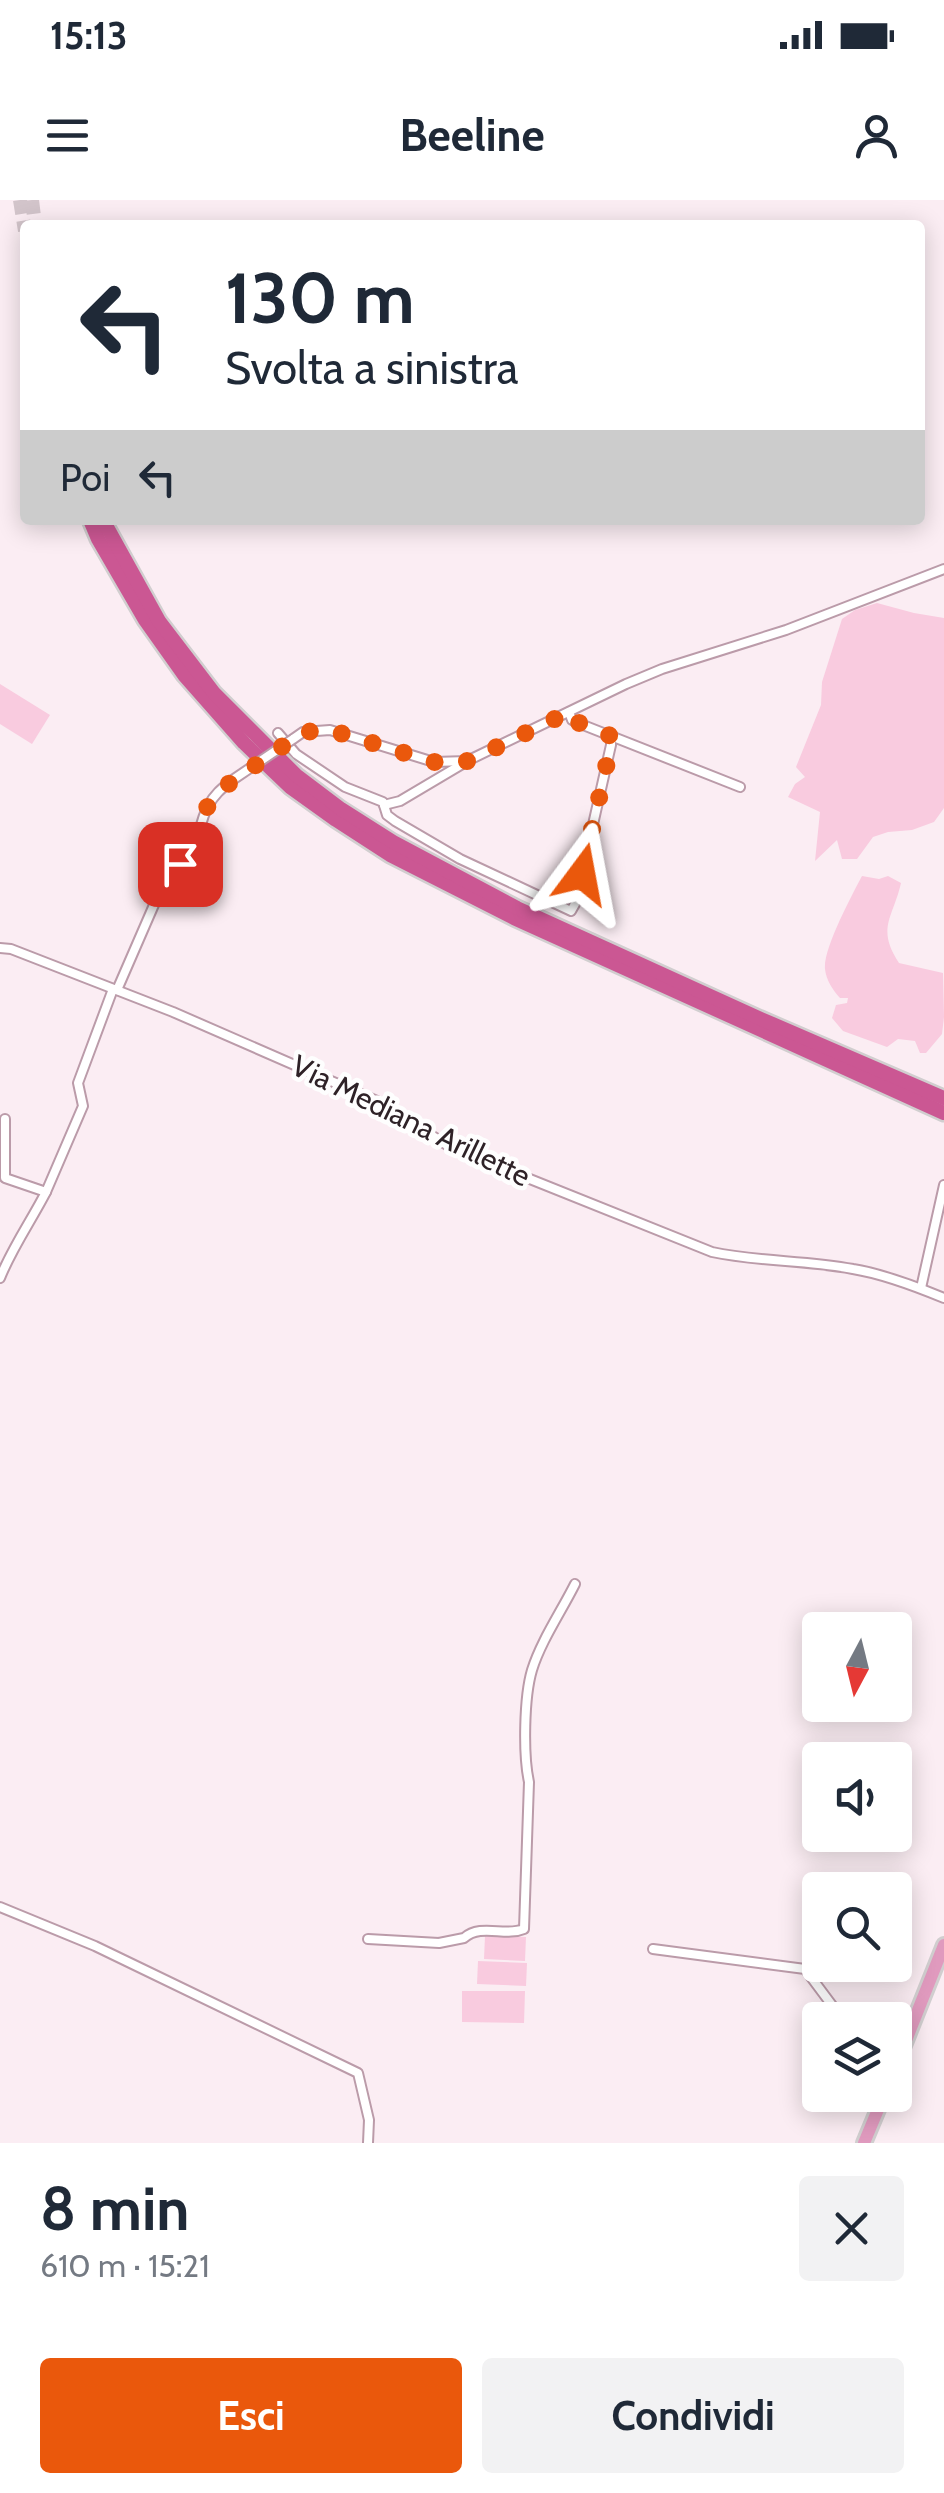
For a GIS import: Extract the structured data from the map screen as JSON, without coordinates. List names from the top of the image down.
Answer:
{
  "streets": {
    "street": ["Via Mediana Arillette"]
  },
  "north": "bottom",
  "page": {
    "status": "15:13",
    "header": "Beeline",
    "turn": ["130 m", "Svolta a sinistra"],
    "then": "Poi",
    "heading": ["8 min", "610 m · 15:21"],
    "buttons": ["Esci", "Condividi"]
  }
}
